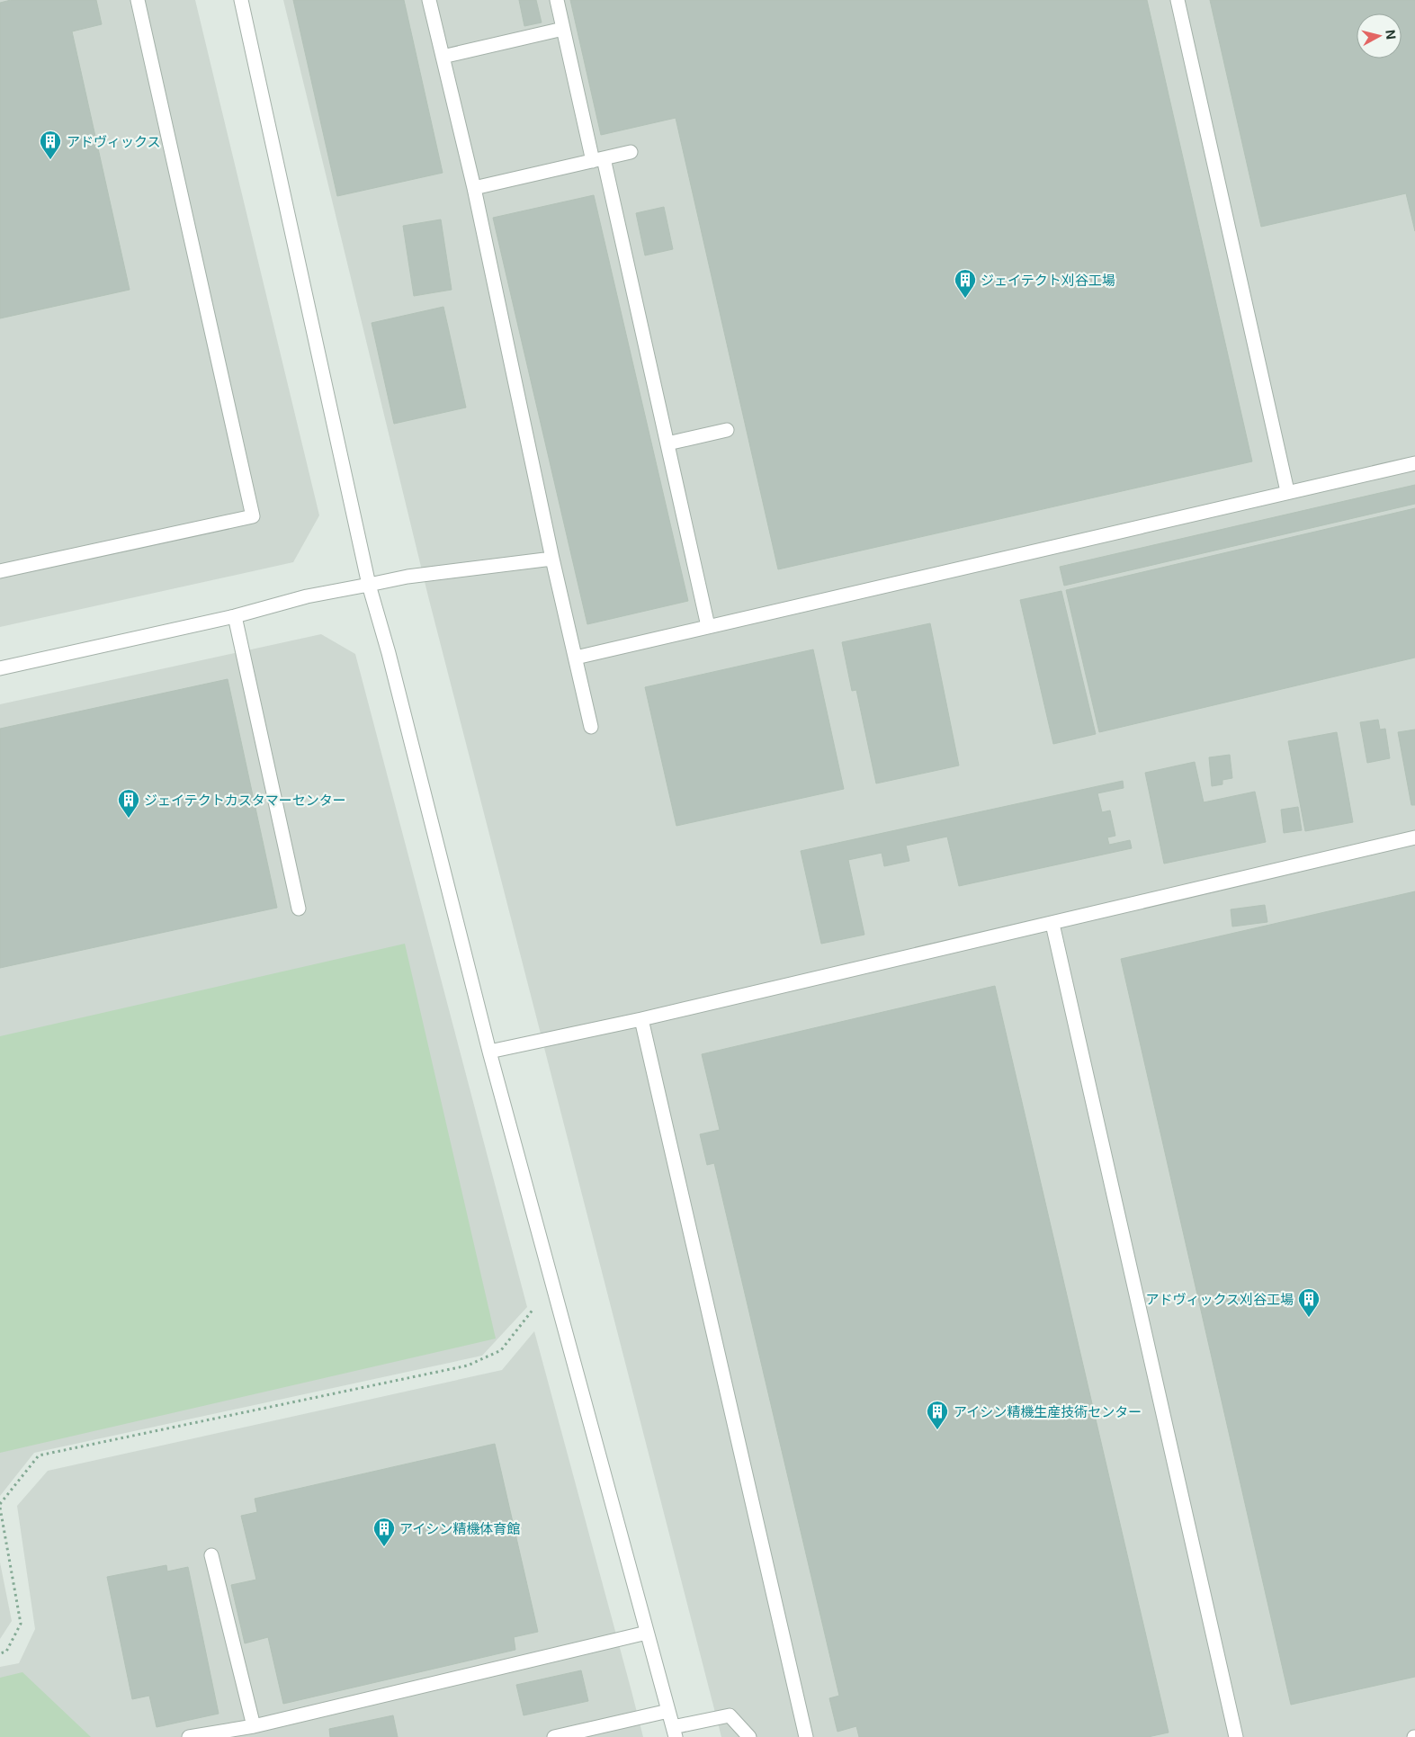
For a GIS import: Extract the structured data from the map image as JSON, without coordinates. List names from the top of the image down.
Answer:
{
  "places": {
    "building": [
      "アドヴィックス",
      "ジェイテクト刈谷工場",
      "ジェイテクトカスタマーセンター",
      "アドヴィックス刈谷工場",
      "アイシン精機生産技術センター",
      "アイシン精機体育館"
    ]
  },
  "north": "right"
}
